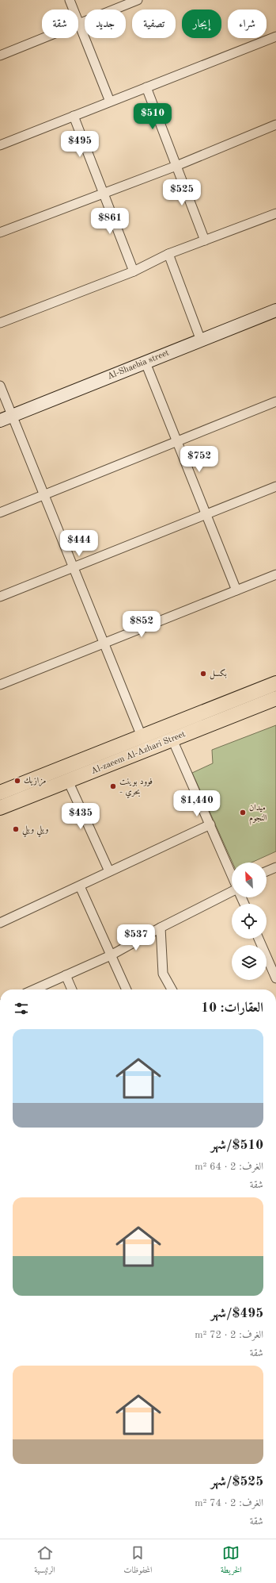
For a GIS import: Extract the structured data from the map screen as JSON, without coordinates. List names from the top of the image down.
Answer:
{
  "streets": {
    "main road": ["Al-zaeem Al-Azhari Street"],
    "street": ["Al-Shaebia street"]
  },
  "places": [
    "بكسل",
    "مزازيك",
    "فوود بوينت - بحري",
    "ميدان النجوم",
    "ويلي ويلي"
  ],
  "north": "top left",
  "page": {
    "chip": [
      "شراء",
      "إيجار",
      "تصفية",
      "جديد",
      "شقة"
    ],
    "price": [
      "$510",
      "$495",
      "$525",
      "$861",
      "$752",
      "$444",
      "$852",
      "$1,440",
      "$435",
      "$537"
    ],
    "heading": "العقارات: 10",
    "list": [
      {
        "name": "$510/شهر",
        "note": "الغرف: 2 · 64 m² · شقة"
      },
      {
        "name": "$495/شهر",
        "note": "الغرف: 2 · 72 m² · شقة"
      },
      {
        "name": "$525/شهر",
        "note": "الغرف: 2 · 74 m² · شقة"
      }
    ],
    "tabs": ["الخريطة", "المحفوظات", "الرئيسية"]
  }
}
